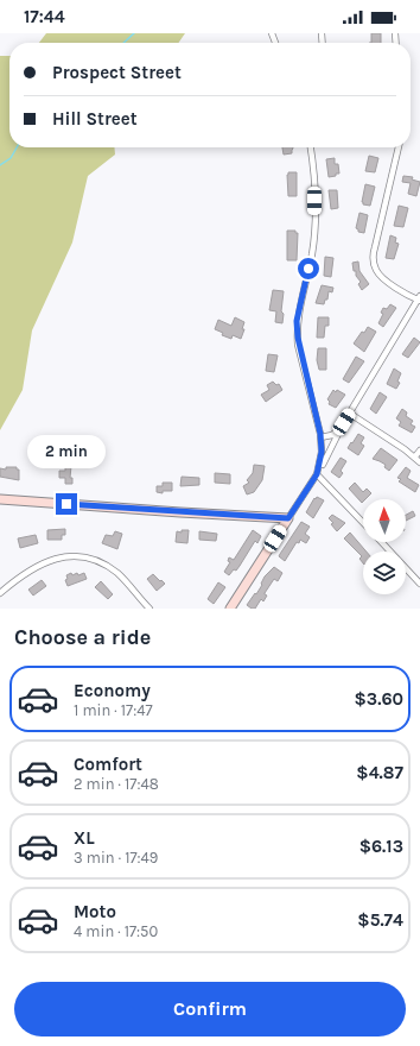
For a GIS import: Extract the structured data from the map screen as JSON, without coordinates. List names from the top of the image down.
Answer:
{
  "north": "top",
  "page": {
    "status": "17:44",
    "banner": ["Prospect Street", "Hill Street"],
    "bubble": "2 min",
    "heading": "Choose a ride",
    "list": [
      {
        "name": "Economy",
        "note": "1 min · 17:47",
        "value": "$3.60"
      },
      {
        "name": "Comfort",
        "note": "2 min · 17:48",
        "value": "$4.87"
      },
      {
        "name": "XL",
        "note": "3 min · 17:49",
        "value": "$6.13"
      },
      {
        "name": "Moto",
        "note": "4 min · 17:50",
        "value": "$5.74"
      }
    ],
    "buttons": "Confirm"
  }
}
